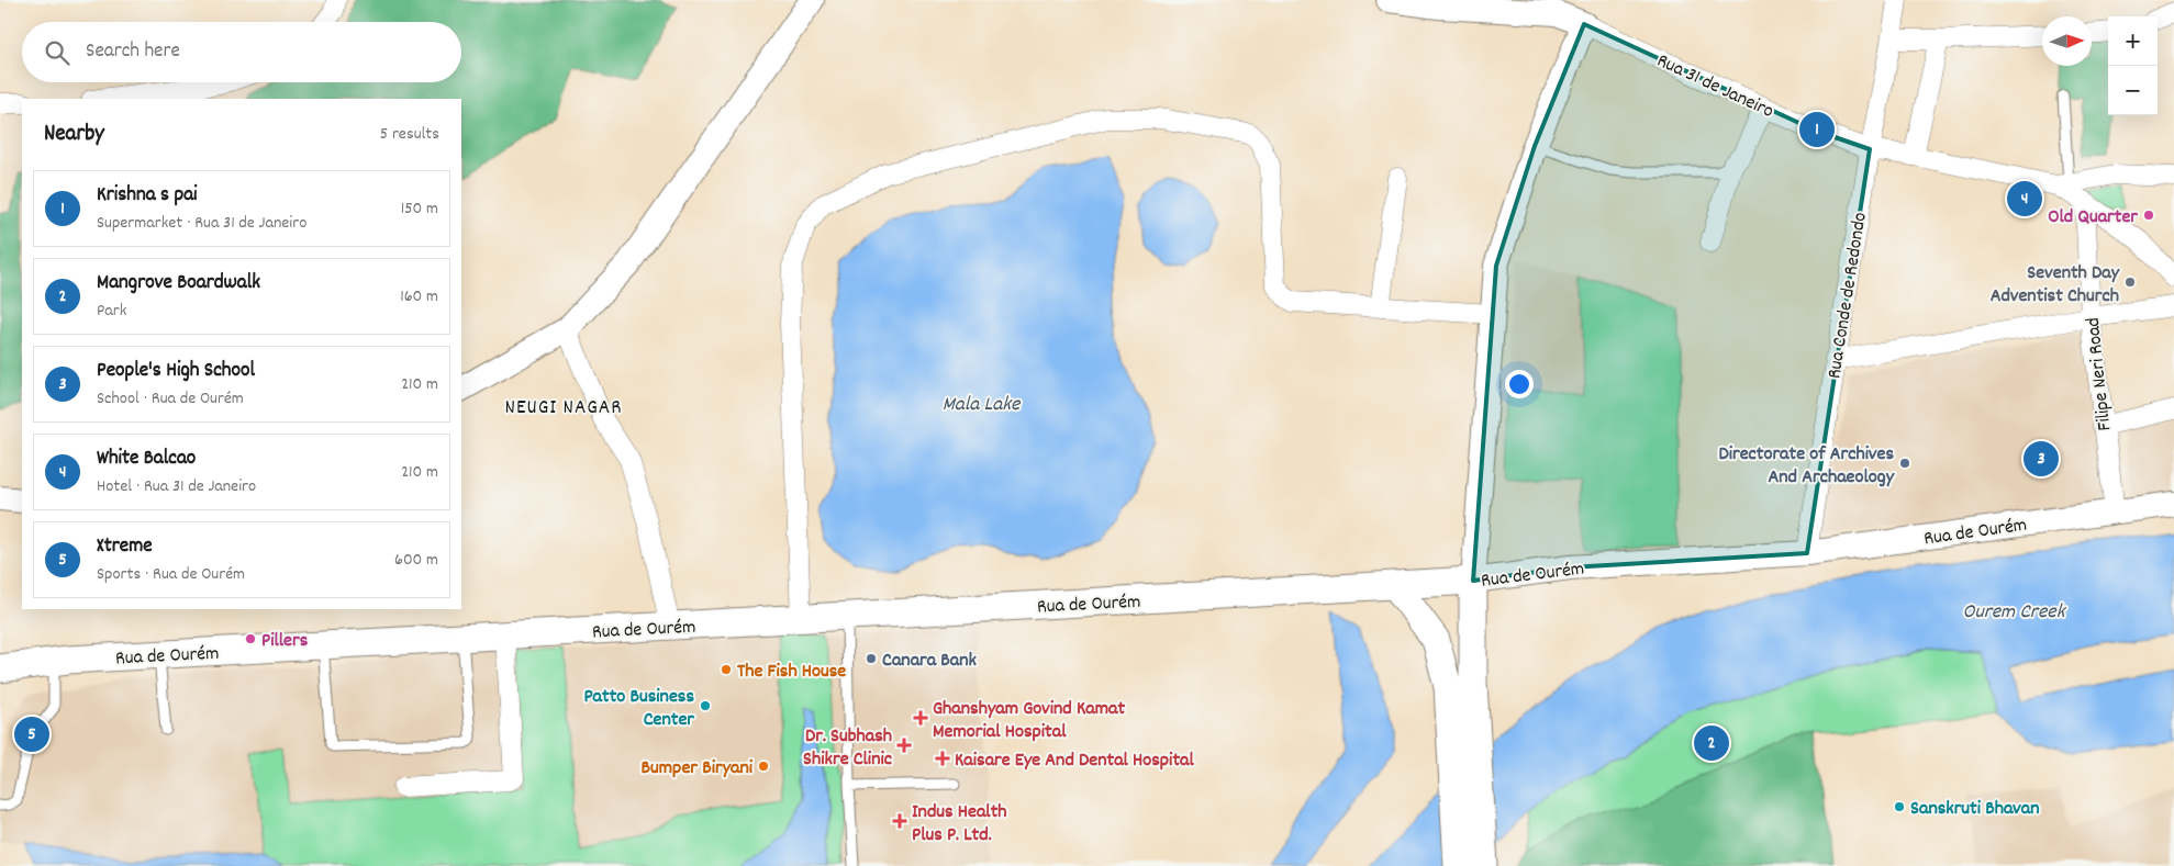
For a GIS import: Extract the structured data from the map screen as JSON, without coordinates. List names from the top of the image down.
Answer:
{
  "streets": {
    "main road": ["Rua de Ourém"],
    "street": ["Rua 31 de Janeiro", "Rua Conde de Redondo", "Filipe Neri Road"]
  },
  "crossings": [
    ["Rua 31 de Janeiro", "Rua Conde de Redondo"],
    ["Rua 31 de Janeiro", "Filipe Neri Road"],
    ["Rua Conde de Redondo", "Rua de Ourém"],
    ["Filipe Neri Road", "Rua de Ourém"]
  ],
  "districts": ["NEUGI NAGAR"],
  "water": ["Mala Lake", "Ourem Creek"],
  "places": {
    "other": [
      "Old Quarter",
      "Seventh Day Adventist Church",
      "Directorate of Archives And Archaeology",
      "Pillers",
      "Canara Bank",
      "The Fish House",
      "Patto Business Center",
      "Bumper Biryani",
      "Sanskruti Bhavan"
    ],
    "health": [
      "Ghanshyam Govind Kamat Memorial Hospital",
      "Dr. Subhash Shikre Clinic",
      "Kaisare Eye And Dental Hospital",
      "Indus Health Plus P. Ltd."
    ]
  },
  "north": "right",
  "page": {
    "map_buttons": ["+", "−"],
    "search": "Search here",
    "heading": ["Nearby", "5 results"],
    "pins": [
      "1",
      "4",
      "3",
      "5",
      "2"
    ],
    "list": [
      {
        "mark": "1",
        "name": "Krishna s pai",
        "note": "Supermarket · Rua 31 de Janeiro",
        "value": "150 m"
      },
      {
        "mark": "2",
        "name": "Mangrove Boardwalk",
        "note": "Park",
        "value": "160 m"
      },
      {
        "mark": "3",
        "name": "People's High School",
        "note": "School · Rua de Ourém",
        "value": "210 m"
      },
      {
        "mark": "4",
        "name": "White Balcao",
        "note": "Hotel · Rua 31 de Janeiro",
        "value": "210 m"
      },
      {
        "mark": "5",
        "name": "Xtreme",
        "note": "Sports · Rua de Ourém",
        "value": "600 m"
      }
    ]
  }
}
